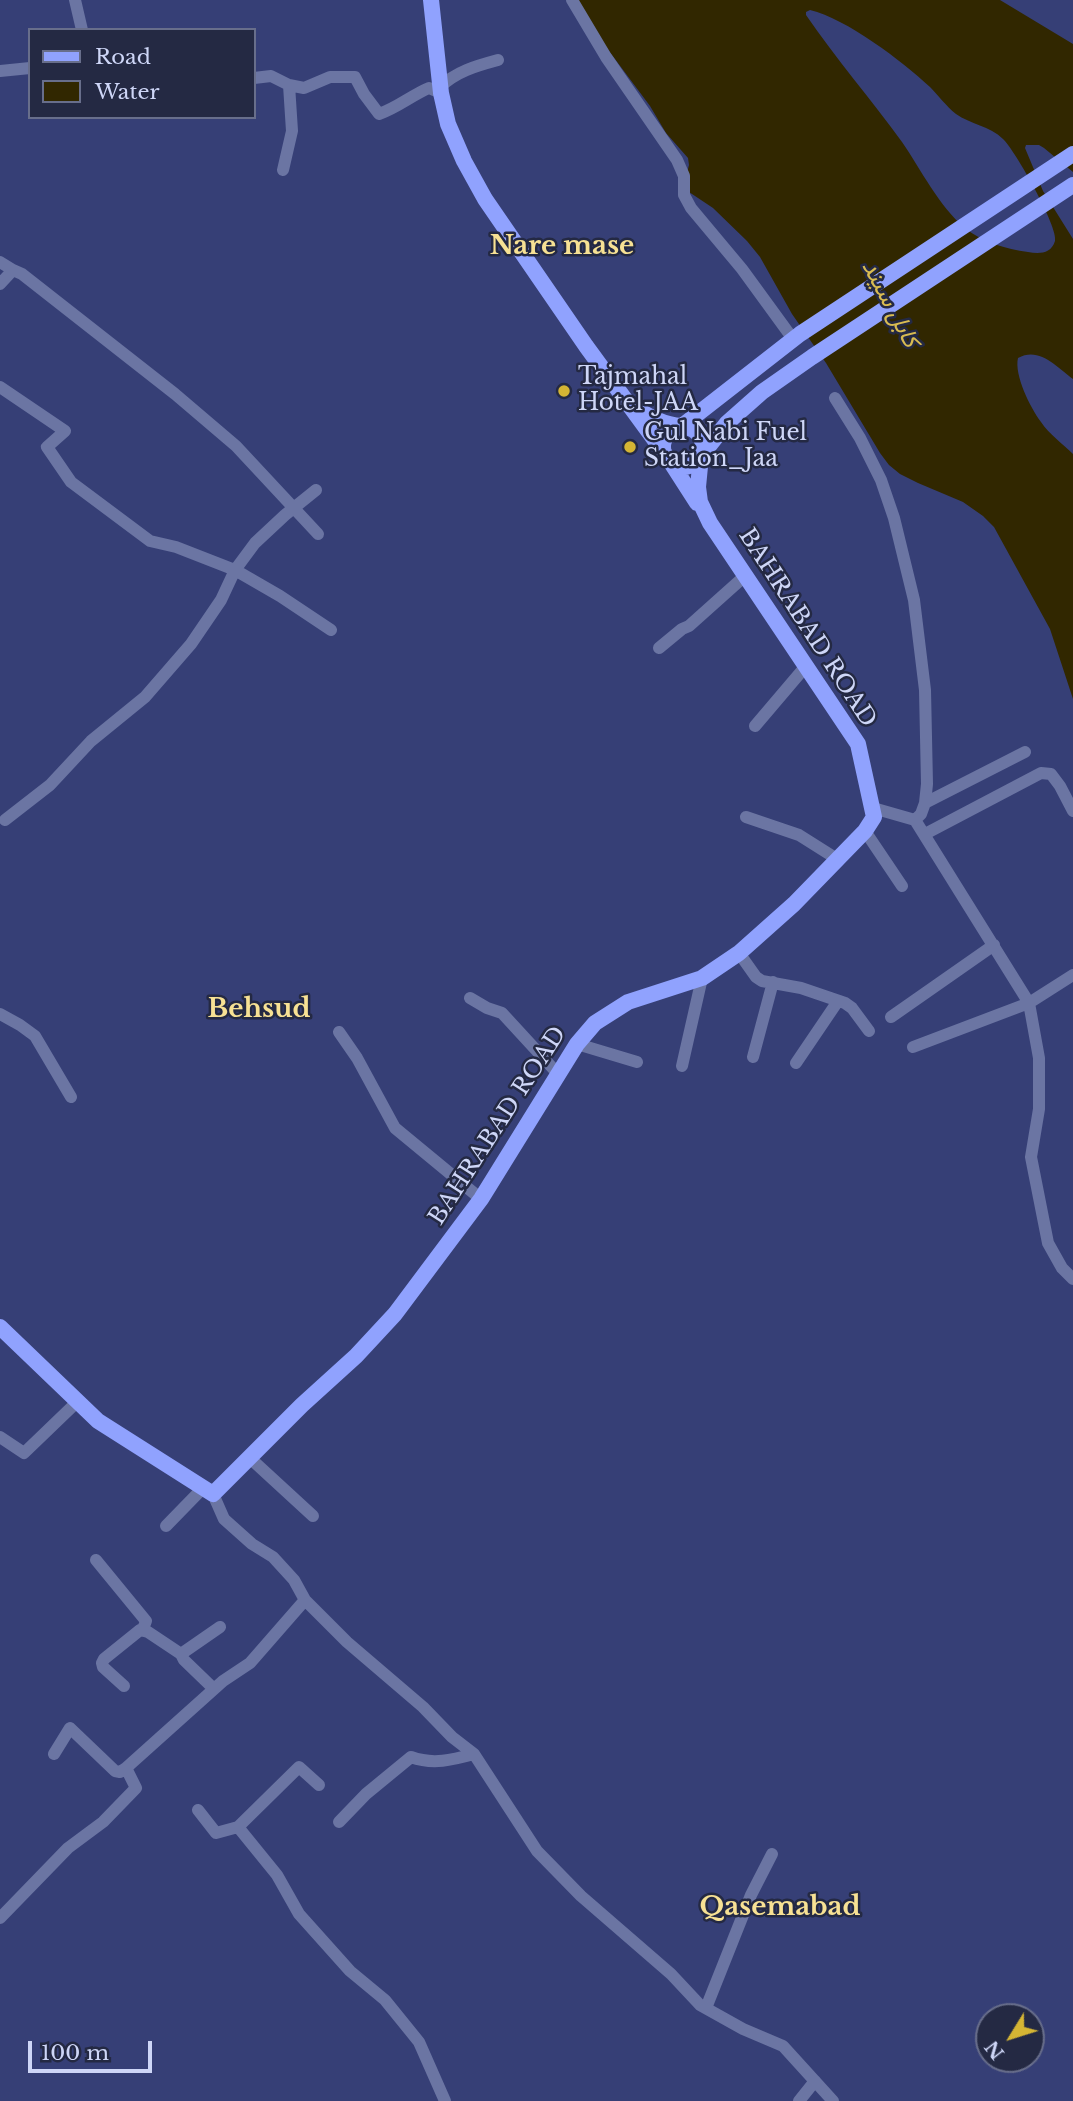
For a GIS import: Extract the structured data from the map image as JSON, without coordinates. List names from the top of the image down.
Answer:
{
  "streets": {
    "main road": ["BAHRABAD ROAD"]
  },
  "districts": ["Nare mase", "Behsud", "Qasemabad"],
  "water": ["کابل سيند"],
  "places": ["Tajmahal Hotel-JAA", "Gul Nabi Fuel Station_Jaa"],
  "legend": ["Road", "Water"],
  "scale_bar": "100 m",
  "north": "bottom left"
}
